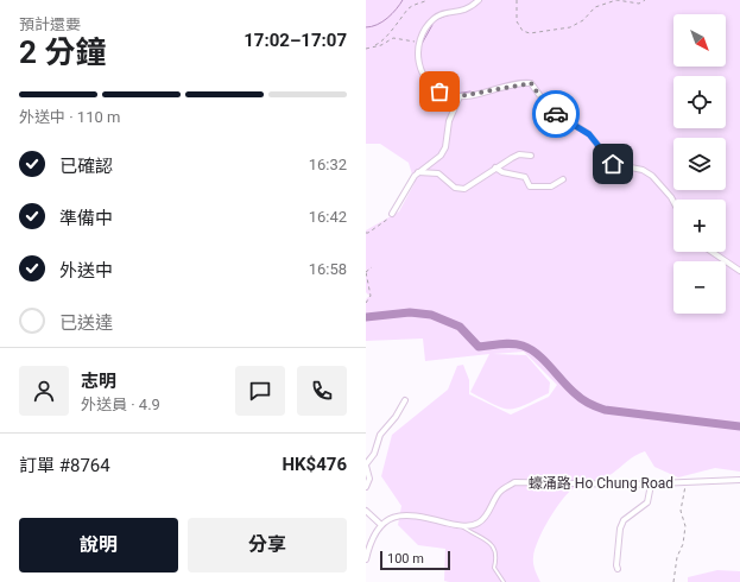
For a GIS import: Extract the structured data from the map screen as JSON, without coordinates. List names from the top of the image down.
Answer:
{
  "streets": {
    "street": ["蠔涌路 Ho Chung Road"]
  },
  "scale_bar": "100 m",
  "north": "bottom right",
  "page": {
    "heading": ["2 分鐘", "預計還要", "17:02–17:07"],
    "panel": [
      "志明",
      "外送員 · 4.9",
      "訂單 #8764",
      "HK$476"
    ],
    "map_buttons": ["+", "−"],
    "bar": "外送中 · 110 m",
    "list": [
      ["已確認", "16:32"],
      ["準備中", "16:42"],
      ["外送中", "16:58"],
      "已送達"
    ],
    "buttons": ["說明", "分享"],
    "scale": "100 m"
  }
}
